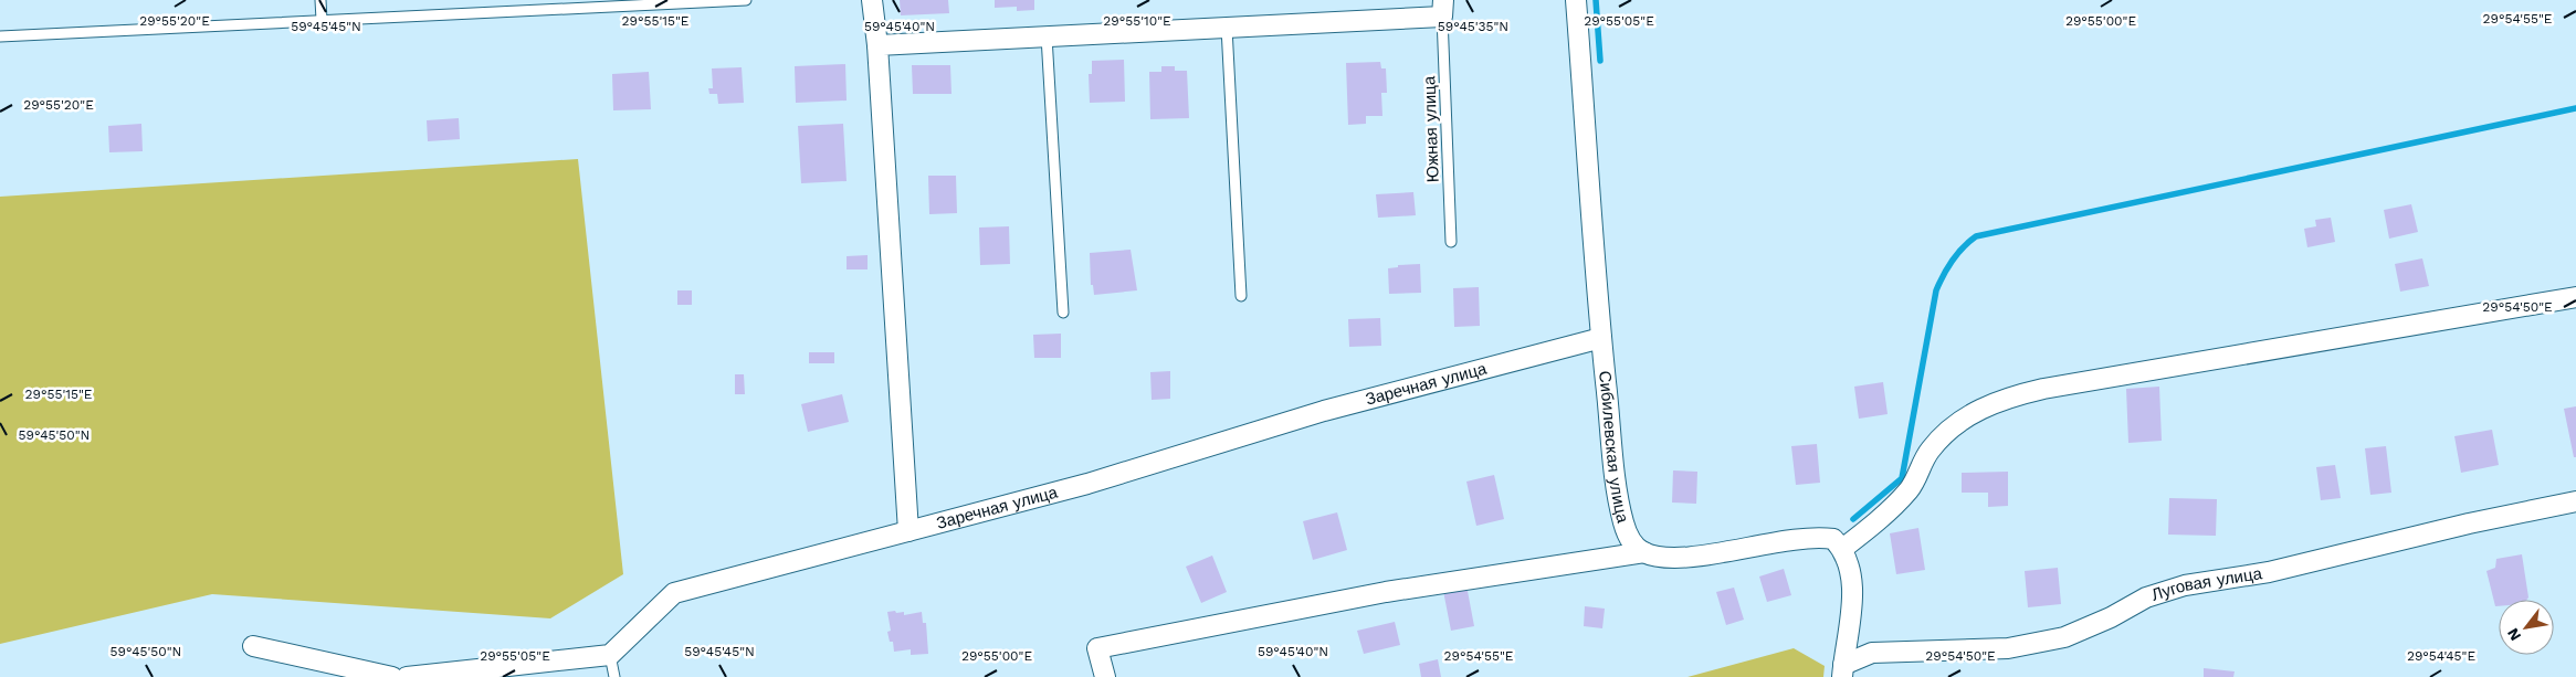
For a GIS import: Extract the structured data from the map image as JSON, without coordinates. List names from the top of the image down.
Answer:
{
  "streets": {
    "street": ["Заречная улица", "Сибилевская улица", "Луговая улица"],
    "lane": ["Южная улица"]
  },
  "crossings": [
    ["Заречная улица", "Сибилевская улица"]
  ],
  "north": "bottom left",
  "coordinates": [
    "29°54'55\"E",
    "29°55'20\"E",
    "29°55'15\"E",
    "29°55'10\"E",
    "29°55'05\"E",
    "29°55'00\"E",
    "59°45'45\"N",
    "59°45'40\"N",
    "59°45'35\"N",
    "29°54'50\"E",
    "59°45'50\"N",
    "29°54'45\"E"
  ]
}
